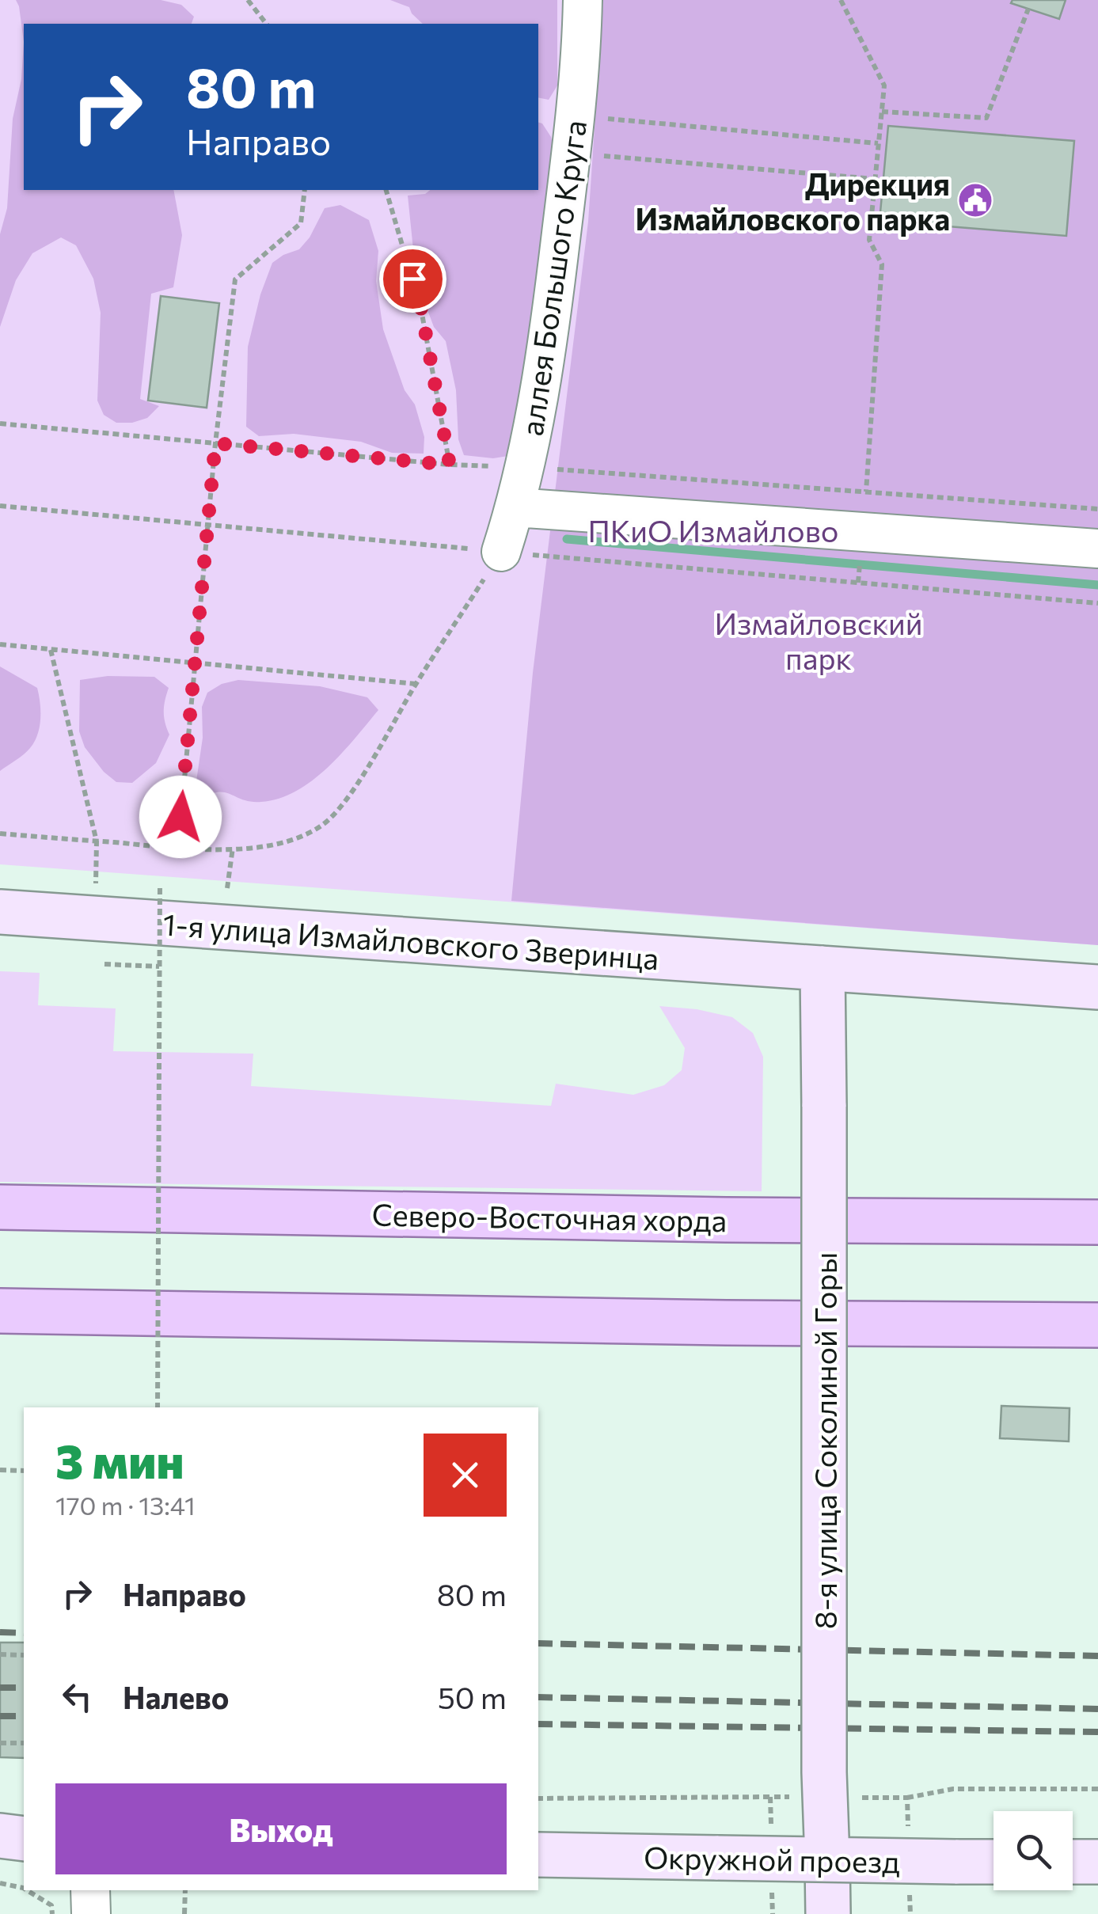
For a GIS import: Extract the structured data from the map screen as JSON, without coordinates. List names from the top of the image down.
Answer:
{
  "streets": {
    "main road": ["Северо-Восточная хорда"],
    "street": [
      "аллея Большого Круга",
      "1-я улица Измайловского Зверинца",
      "8-я улица Соколиной Горы",
      "Окружной проезд"
    ]
  },
  "crossings": [
    ["1-я улица Измайловского Зверинца", "8-я улица Соколиной Горы"],
    ["8-я улица Соколиной Горы", "Окружной проезд"]
  ],
  "parks": ["ПКиО Измайлово", "Измайловский парк"],
  "places": {
    "public building": ["Дирекция Измайловского парка"]
  },
  "page": {
    "turn": ["80 m", "Направо"],
    "heading": ["3 мин", "170 m · 13:41"],
    "list": [
      {
        "name": "Направо",
        "value": "80 m"
      },
      {
        "name": "Налево",
        "value": "50 m"
      }
    ],
    "buttons": "Выход"
  }
}
